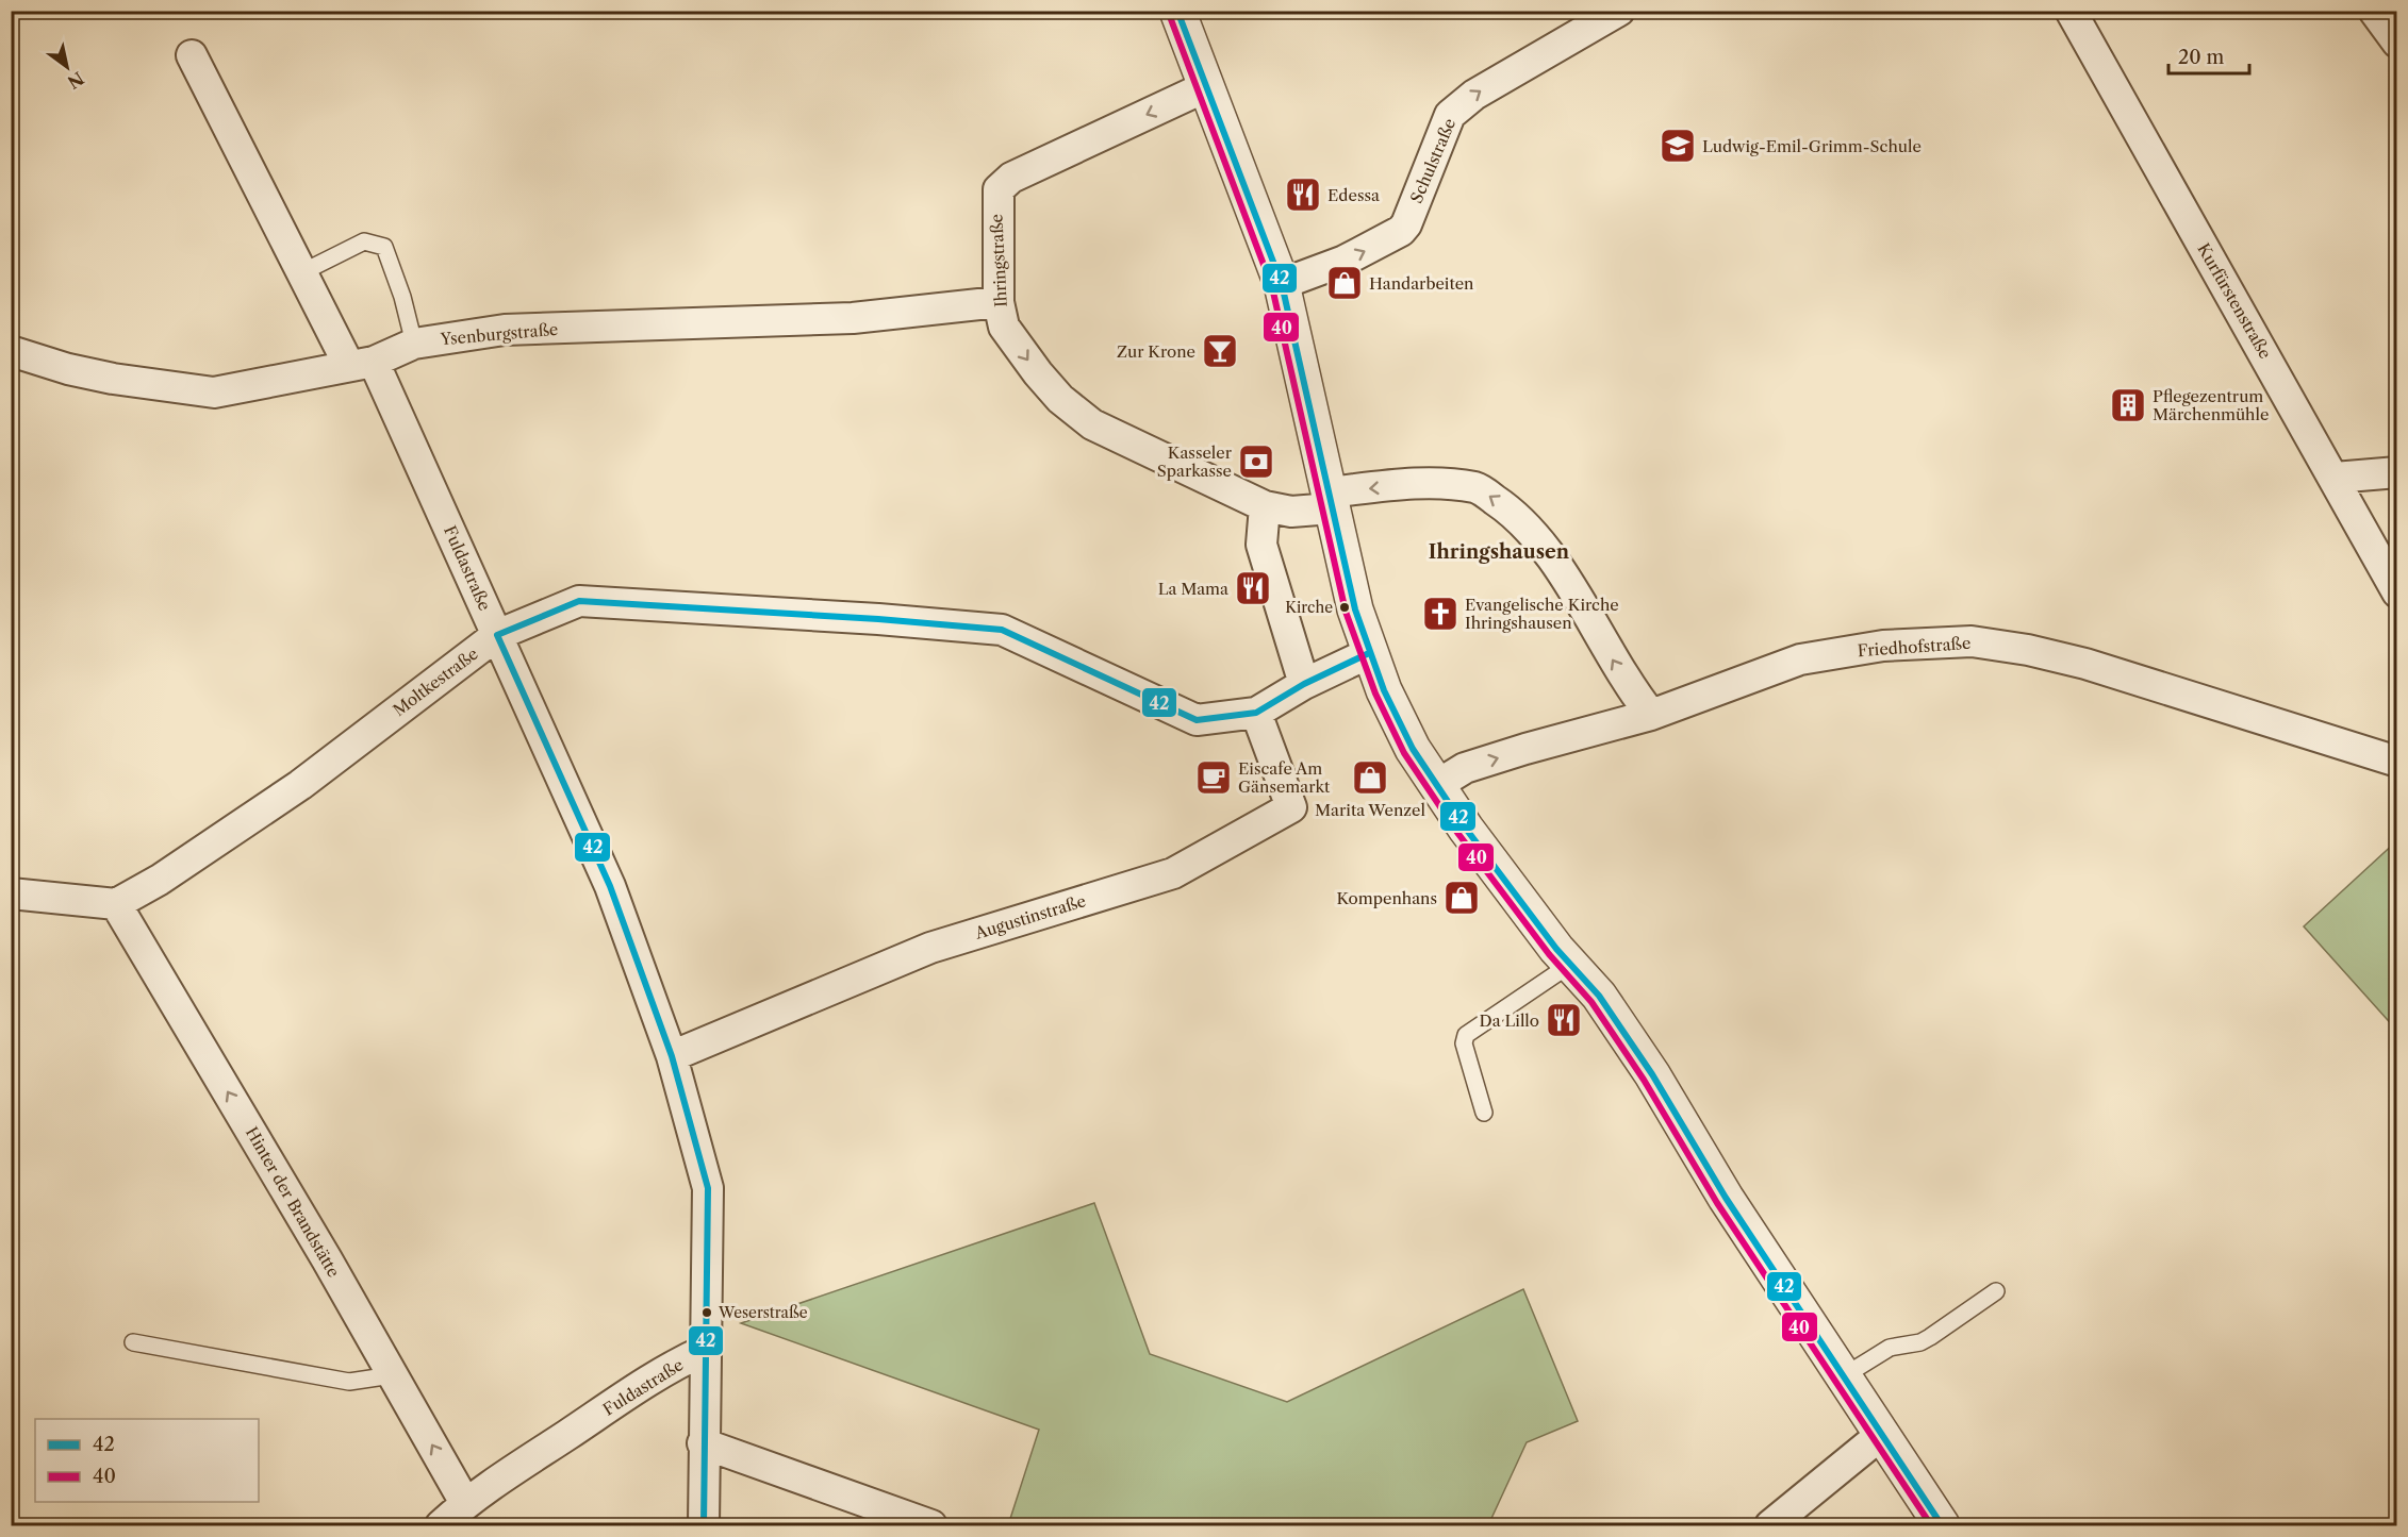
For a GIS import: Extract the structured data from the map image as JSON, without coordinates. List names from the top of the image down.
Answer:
{
  "streets": {
    "street": [
      "Schulstraße",
      "Ihringstraße",
      "Kurfürstenstraße",
      "Ysenburgstraße",
      "Fuldastraße",
      "Friedhofstraße",
      "Moltkestraße",
      "Augustinstraße",
      "Hinter der Brandstätte"
    ]
  },
  "crossings": [
    ["Ihringstraße", "Ysenburgstraße"],
    ["Ihringstraße", "Friedhofstraße"],
    ["Ysenburgstraße", "Fuldastraße"],
    ["Fuldastraße", "Moltkestraße"],
    ["Fuldastraße", "Augustinstraße"],
    ["Fuldastraße", "Hinter der Brandstätte"],
    ["Moltkestraße", "Augustinstraße"],
    ["Moltkestraße", "Hinter der Brandstätte"]
  ],
  "one_way": ["Schulstraße", "Hinter der Brandstätte"],
  "districts": ["Ihringshausen"],
  "places": {
    "school or university": ["Ludwig-Emil-Grimm-Schule"],
    "restaurant": ["Edessa", "La Mama", "Da Lillo"],
    "shop": ["Handarbeiten", "Marita Wenzel", "Kompenhans"],
    "bar": ["Zur Krone"],
    "building": ["Pflegezentrum Märchenmühle"],
    "bank": ["Kasseler Sparkasse"],
    "other": ["Kirche", "Weserstraße"],
    "church": ["Evangelische Kirche Ihringshausen"],
    "cafe": ["Eiscafe Am Gänsemarkt"]
  },
  "lines": ["transit line 42", "transit line 40"],
  "legend": ["42", "40"],
  "scale_bar": "20 m",
  "north": "bottom right"
}
